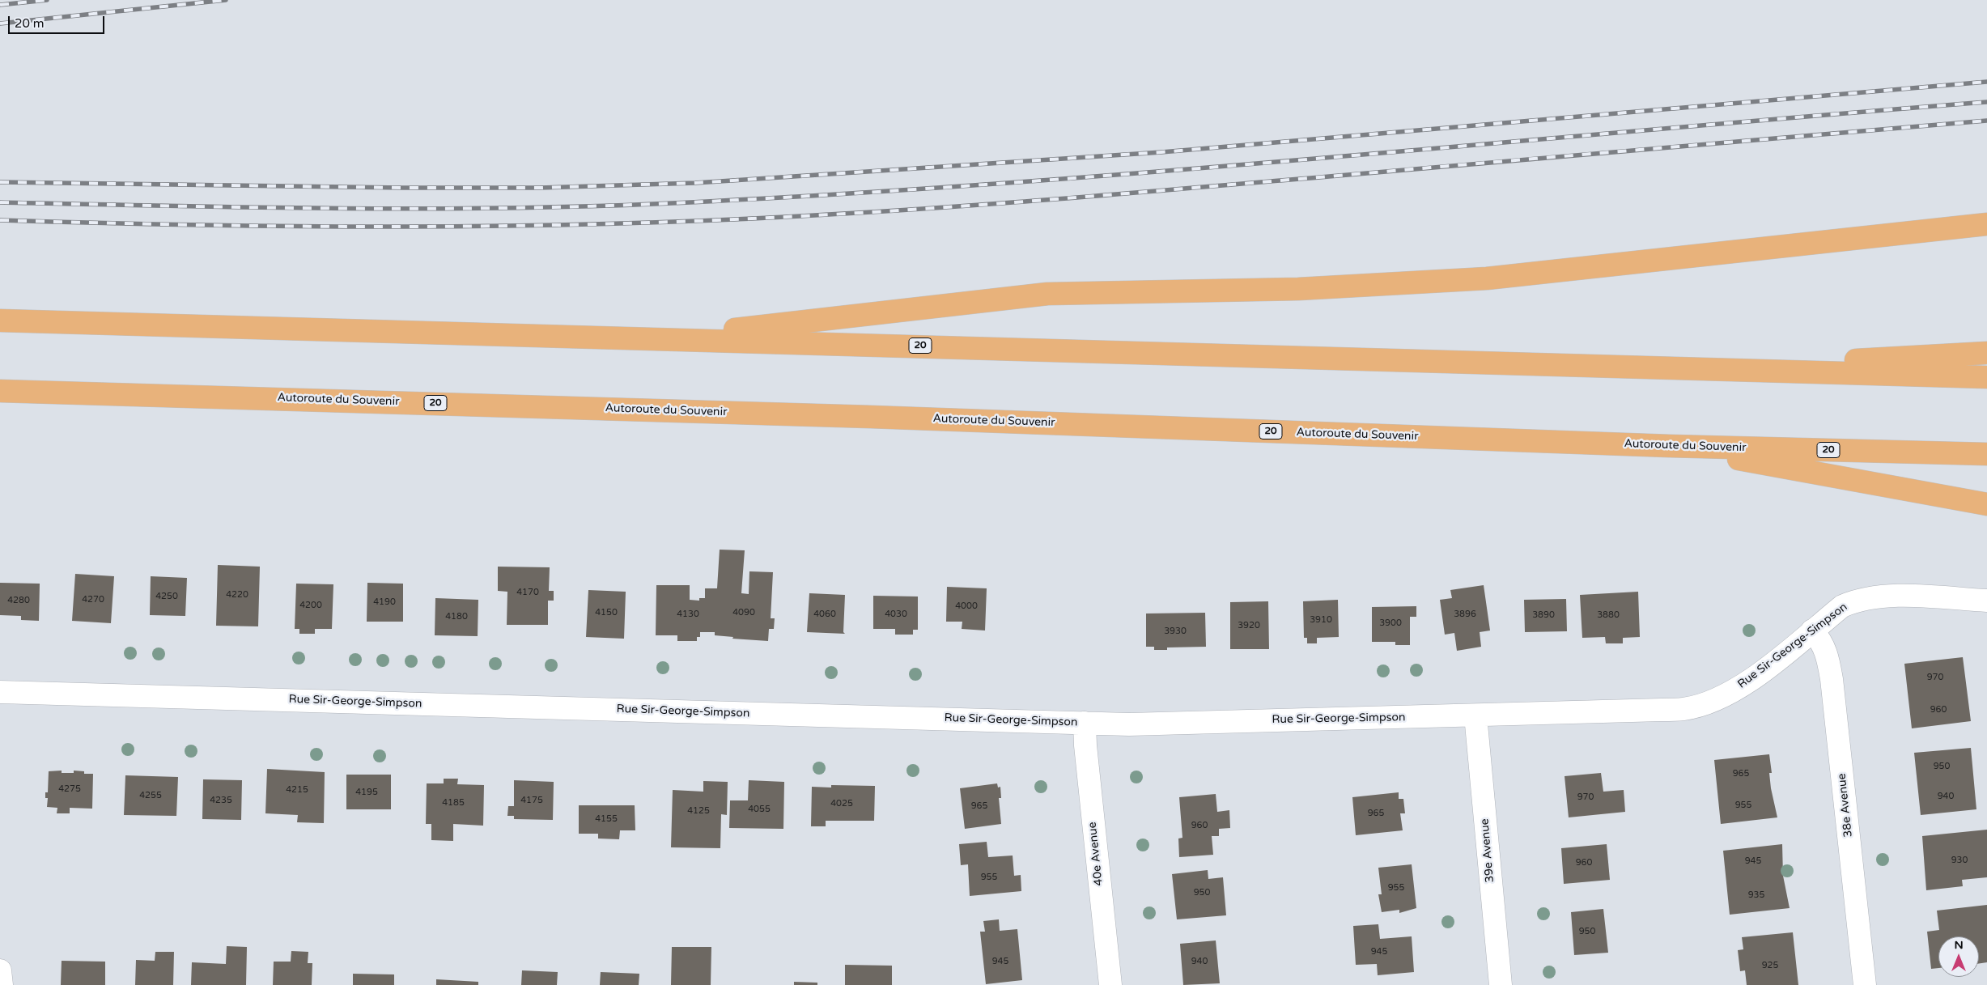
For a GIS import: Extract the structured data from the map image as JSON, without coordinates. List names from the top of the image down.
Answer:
{
  "streets": {
    "highway": ["20", "Autoroute du Souvenir"],
    "street": [
      "Rue Sir-George-Simpson",
      "38e Avenue",
      "39e Avenue",
      "40e Avenue"
    ]
  },
  "crossings": [
    ["Rue Sir-George-Simpson", "38e Avenue"],
    ["Rue Sir-George-Simpson", "39e Avenue"],
    ["Rue Sir-George-Simpson", "40e Avenue"]
  ],
  "house_numbers": [
    "4170",
    "4220",
    "4250",
    "4270",
    "4280",
    "4190",
    "4200",
    "4000",
    "4150",
    "4090",
    "4130",
    "4060",
    "4030",
    "3896",
    "3890",
    "3880",
    "4180",
    "3910",
    "3900",
    "3920",
    "3930",
    "970",
    "960",
    "950",
    "965",
    "4275",
    "4215",
    "4195",
    "4255",
    "940",
    "970",
    "4235",
    "4175",
    "4185",
    "4025",
    "955",
    "965",
    "4055",
    "4125",
    "965",
    "4155",
    "960",
    "930",
    "945",
    "960",
    "955",
    "955",
    "950",
    "935",
    "950",
    "945",
    "945",
    "940",
    "925"
  ],
  "scale_bar": "20 m",
  "north": "top"
}
